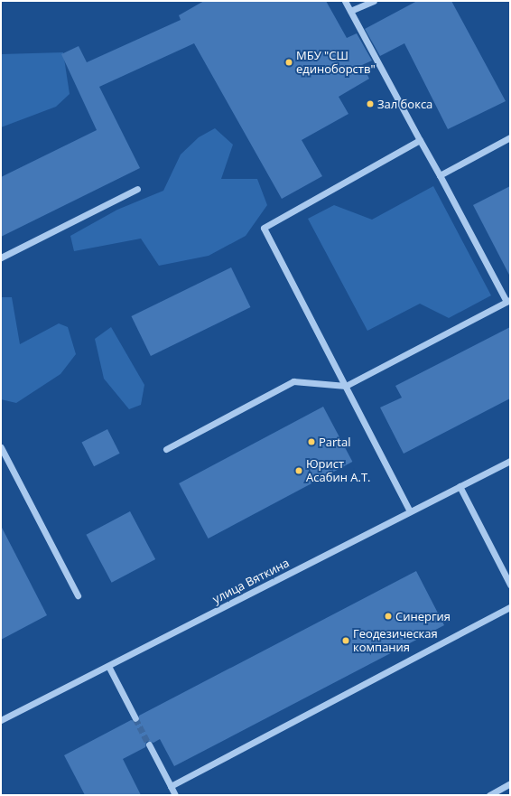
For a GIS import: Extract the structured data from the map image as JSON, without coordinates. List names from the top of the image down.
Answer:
{
  "streets": {
    "street": ["улица Вяткина"]
  },
  "places": [
    "МБУ \"СШ единоборств\"",
    "Зал бокса",
    "Partal",
    "Юрист Асабин А.Т.",
    "Синергия",
    "Геодезическая компания"
  ]
}
